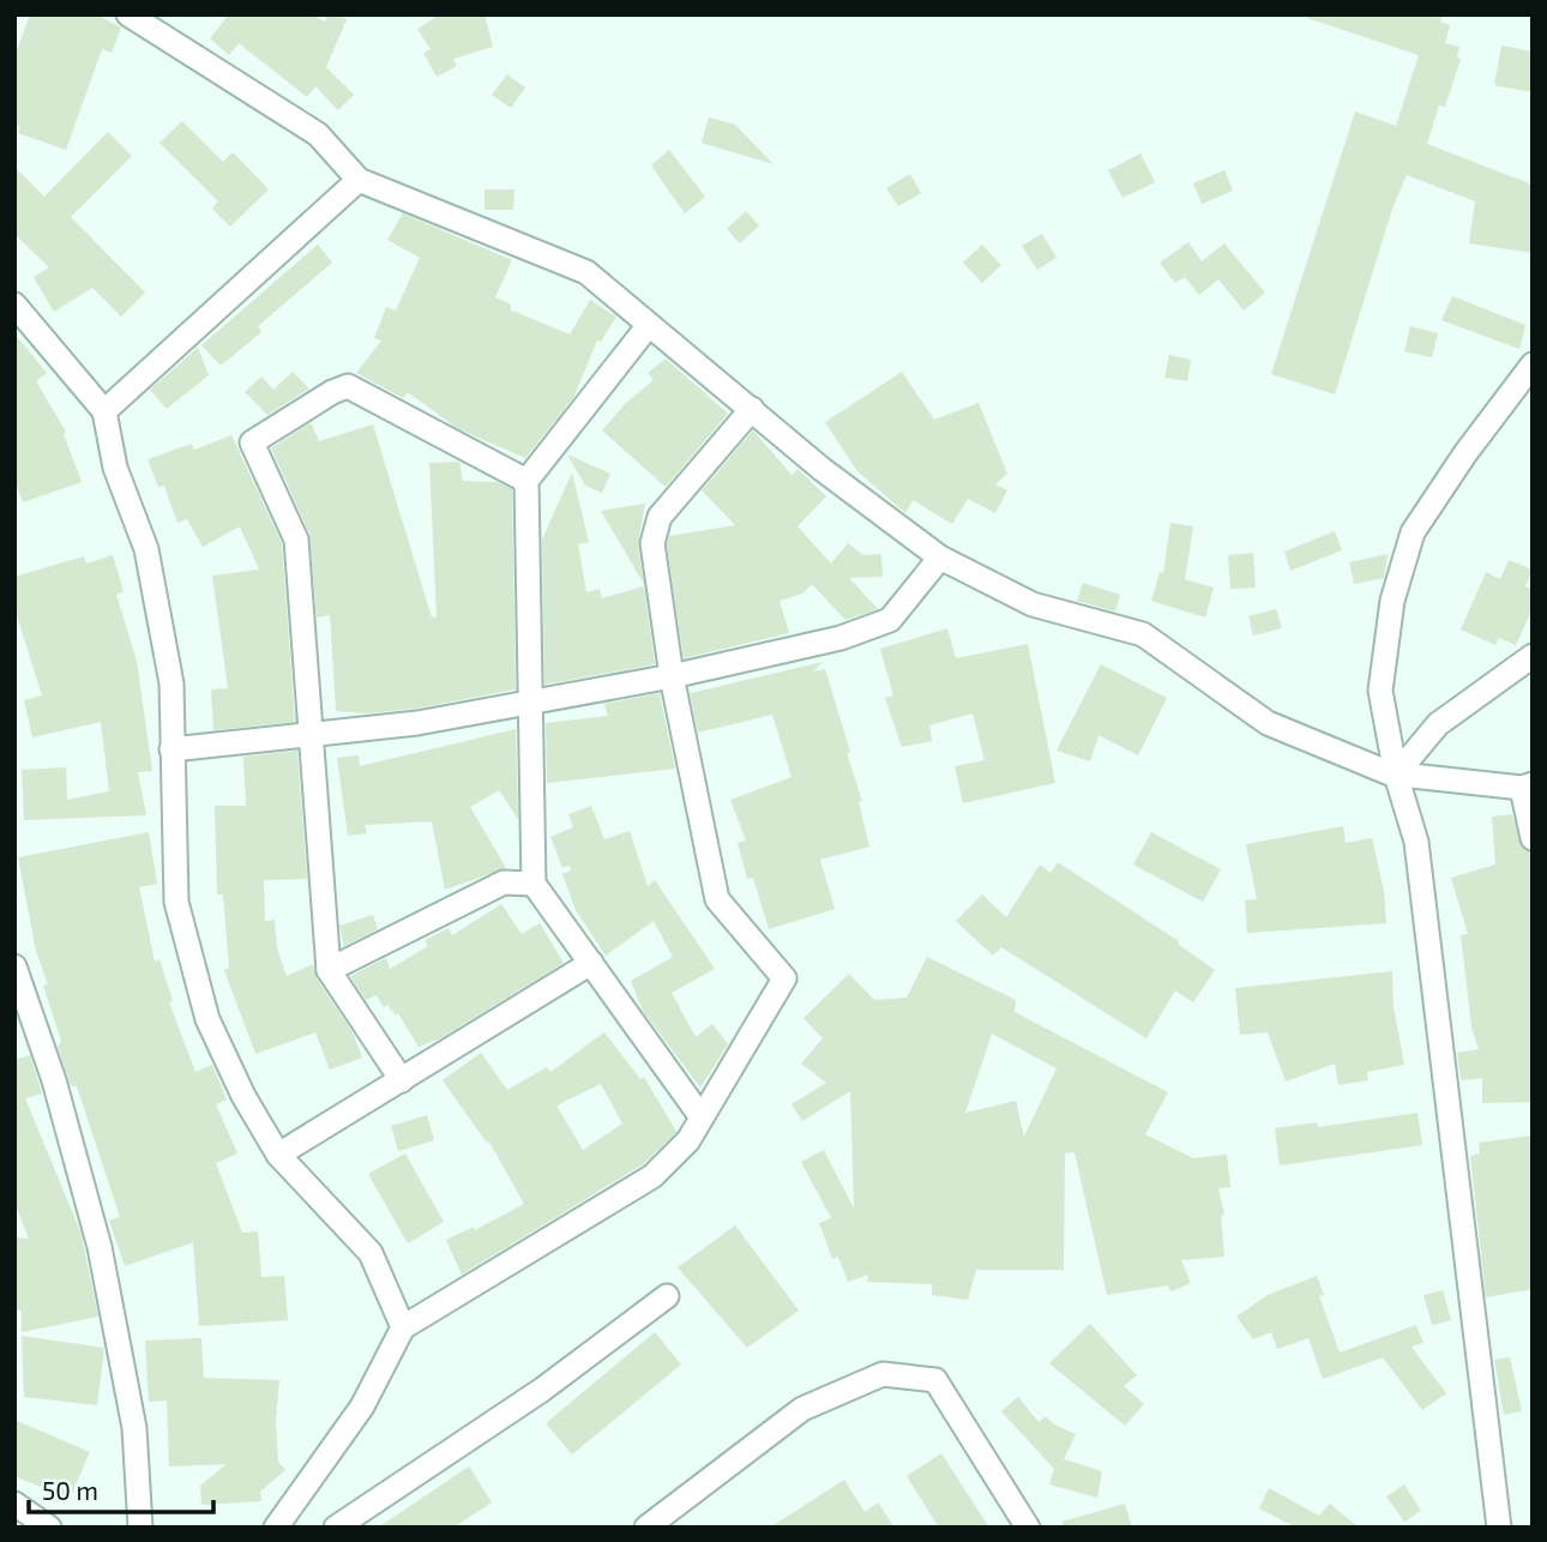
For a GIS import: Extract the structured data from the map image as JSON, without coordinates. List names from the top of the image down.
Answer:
{
  "scale_bar": "50 m"
}
